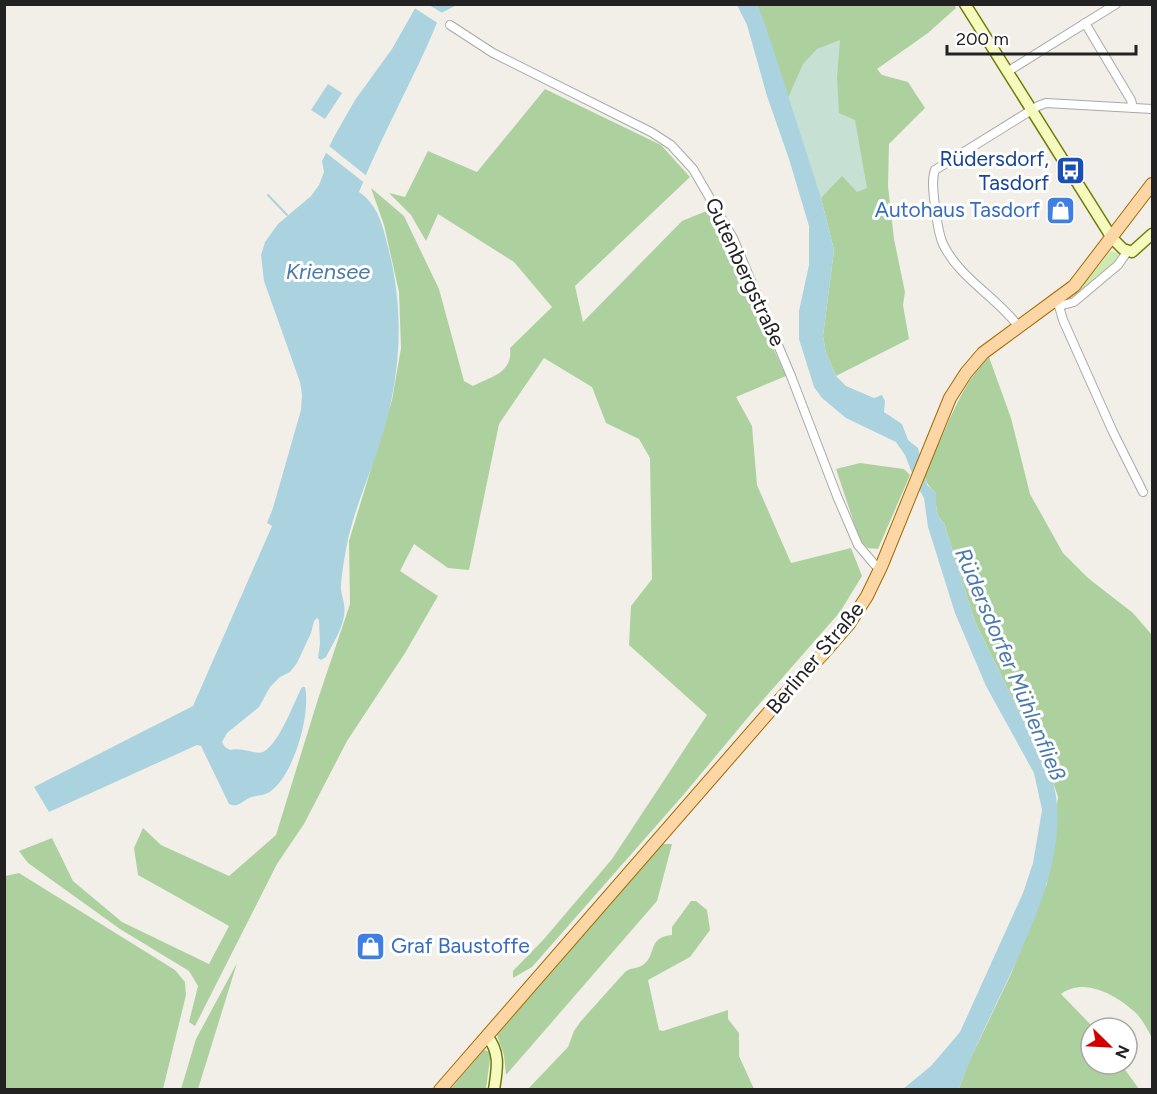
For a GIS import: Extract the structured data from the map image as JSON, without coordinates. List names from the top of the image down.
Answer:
{
  "streets": {
    "main road": ["Berliner Straße"],
    "street": ["Gutenbergstraße"]
  },
  "crossings": [
    ["Gutenbergstraße", "Berliner Straße"]
  ],
  "water": ["Kriensee", "Rüdersdorfer Mühlenfließ"],
  "places": {
    "bus stop": ["Rüdersdorf, Tasdorf"],
    "shop": ["Autohaus Tasdorf", "Graf Baustoffe"]
  },
  "scale_bar": "200 m",
  "north": "bottom right"
}
